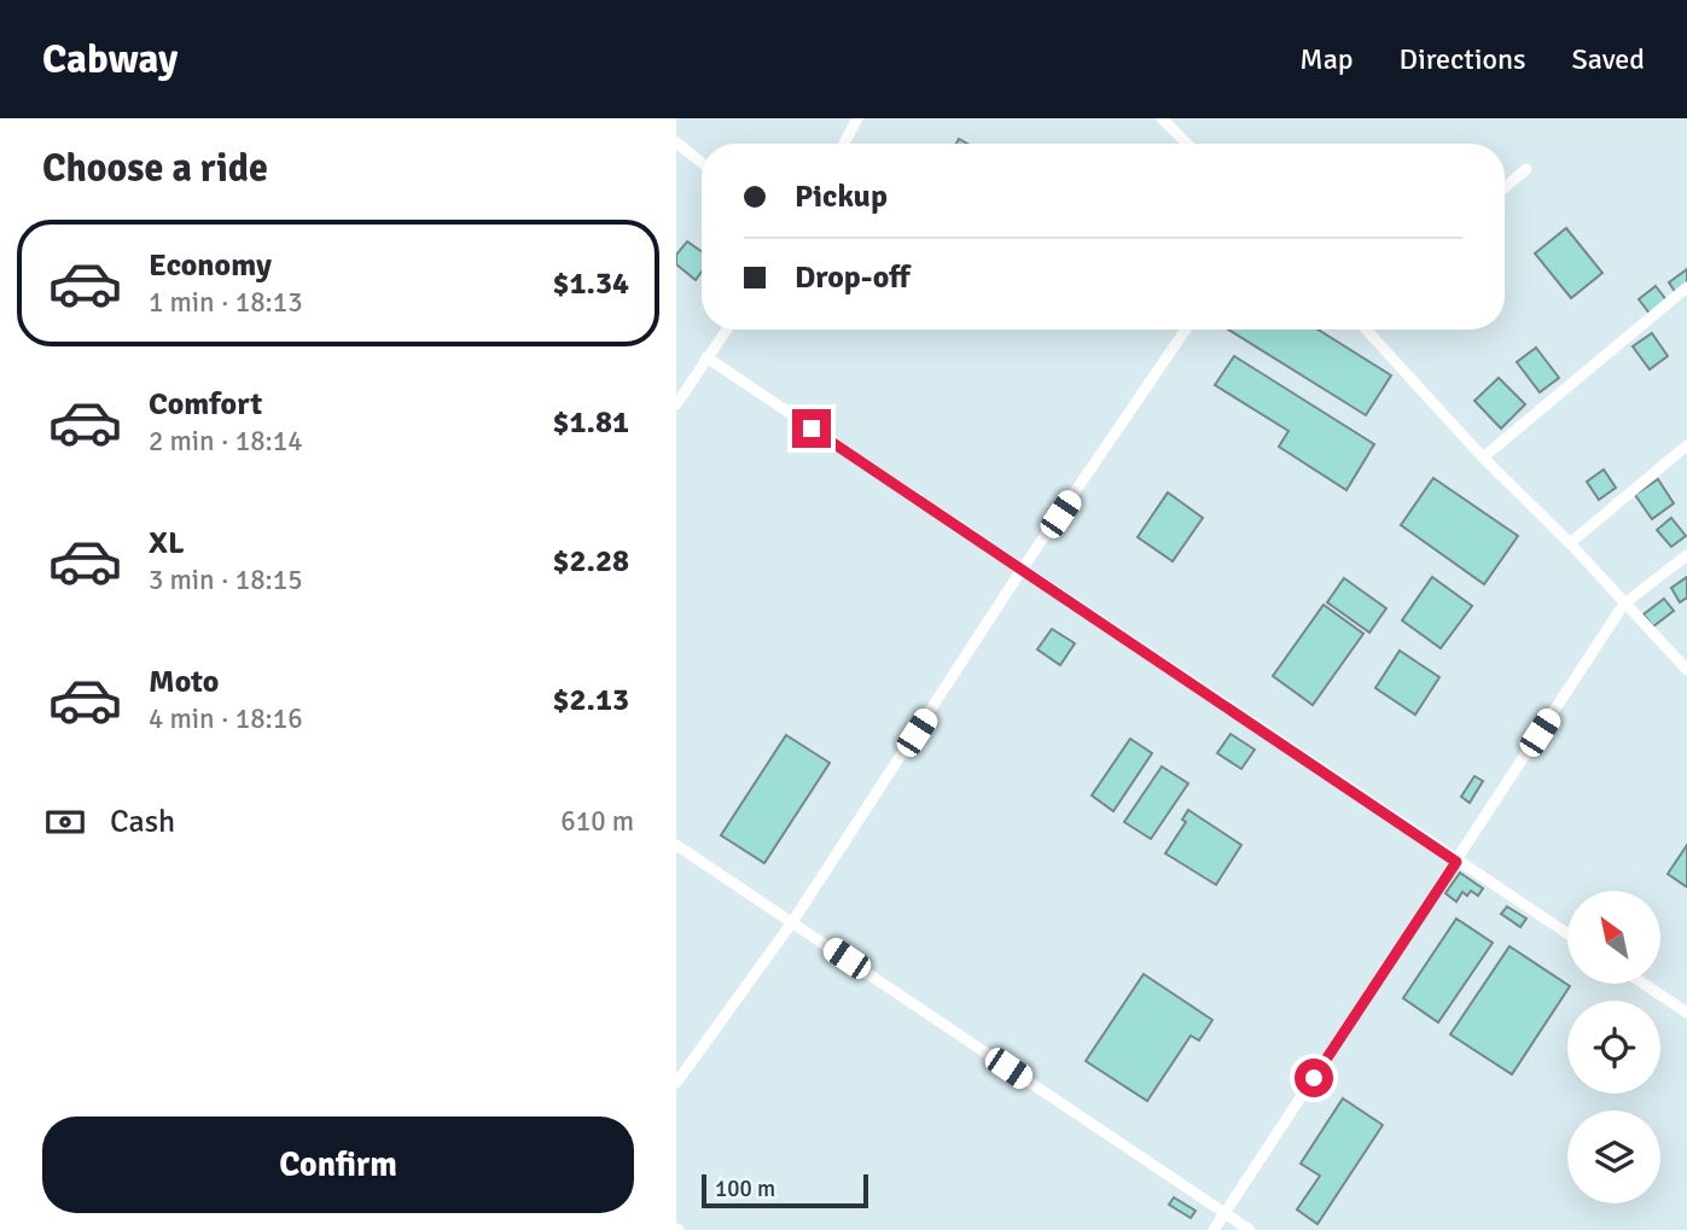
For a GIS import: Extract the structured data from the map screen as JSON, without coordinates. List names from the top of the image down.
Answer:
{
  "scale_bar": "100 m",
  "north": "top left",
  "page": {
    "header": "Cabway",
    "nav": ["Map", "Directions", "Saved"],
    "heading": "Choose a ride",
    "banner": ["Pickup", "Drop-off"],
    "list": [
      {
        "name": "Economy",
        "note": "1 min · 18:13",
        "value": "$1.34"
      },
      {
        "name": "Comfort",
        "note": "2 min · 18:14",
        "value": "$1.81"
      },
      {
        "name": "XL",
        "note": "3 min · 18:15",
        "value": "$2.28"
      },
      {
        "name": "Moto",
        "note": "4 min · 18:16",
        "value": "$2.13"
      }
    ],
    "pay": ["Cash", "610 m"],
    "buttons": "Confirm",
    "scale": "100 m"
  }
}
